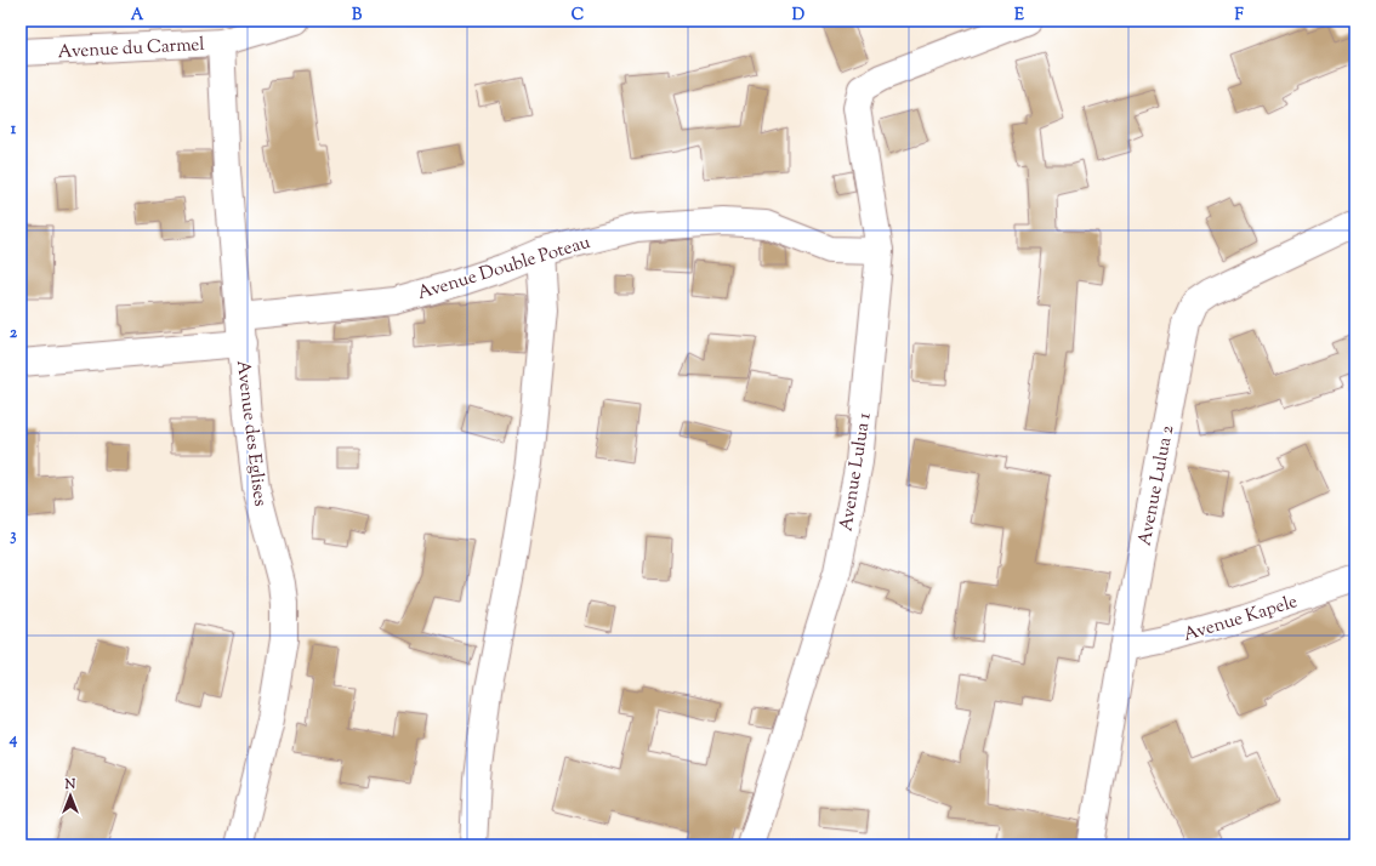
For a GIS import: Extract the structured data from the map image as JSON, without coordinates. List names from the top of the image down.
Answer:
{
  "streets": {
    "street": [
      "Avenue du Carmel",
      "Avenue Double Poteau",
      "Avenue des Eglises",
      "Avenue Lulua 1",
      "Avenue Lulua 2",
      "Avenue Kapele"
    ]
  },
  "crossings": [
    ["Avenue du Carmel", "Avenue des Eglises"],
    ["Avenue Double Poteau", "Avenue des Eglises"],
    ["Avenue Double Poteau", "Avenue Lulua 1"],
    ["Avenue Lulua 2", "Avenue Kapele"]
  ],
  "north": "top",
  "grid": {
    "columns": [
      "A",
      "B",
      "C",
      "D",
      "E",
      "F"
    ],
    "rows": [
      "1",
      "2",
      "3",
      "4"
    ]
  }
}
